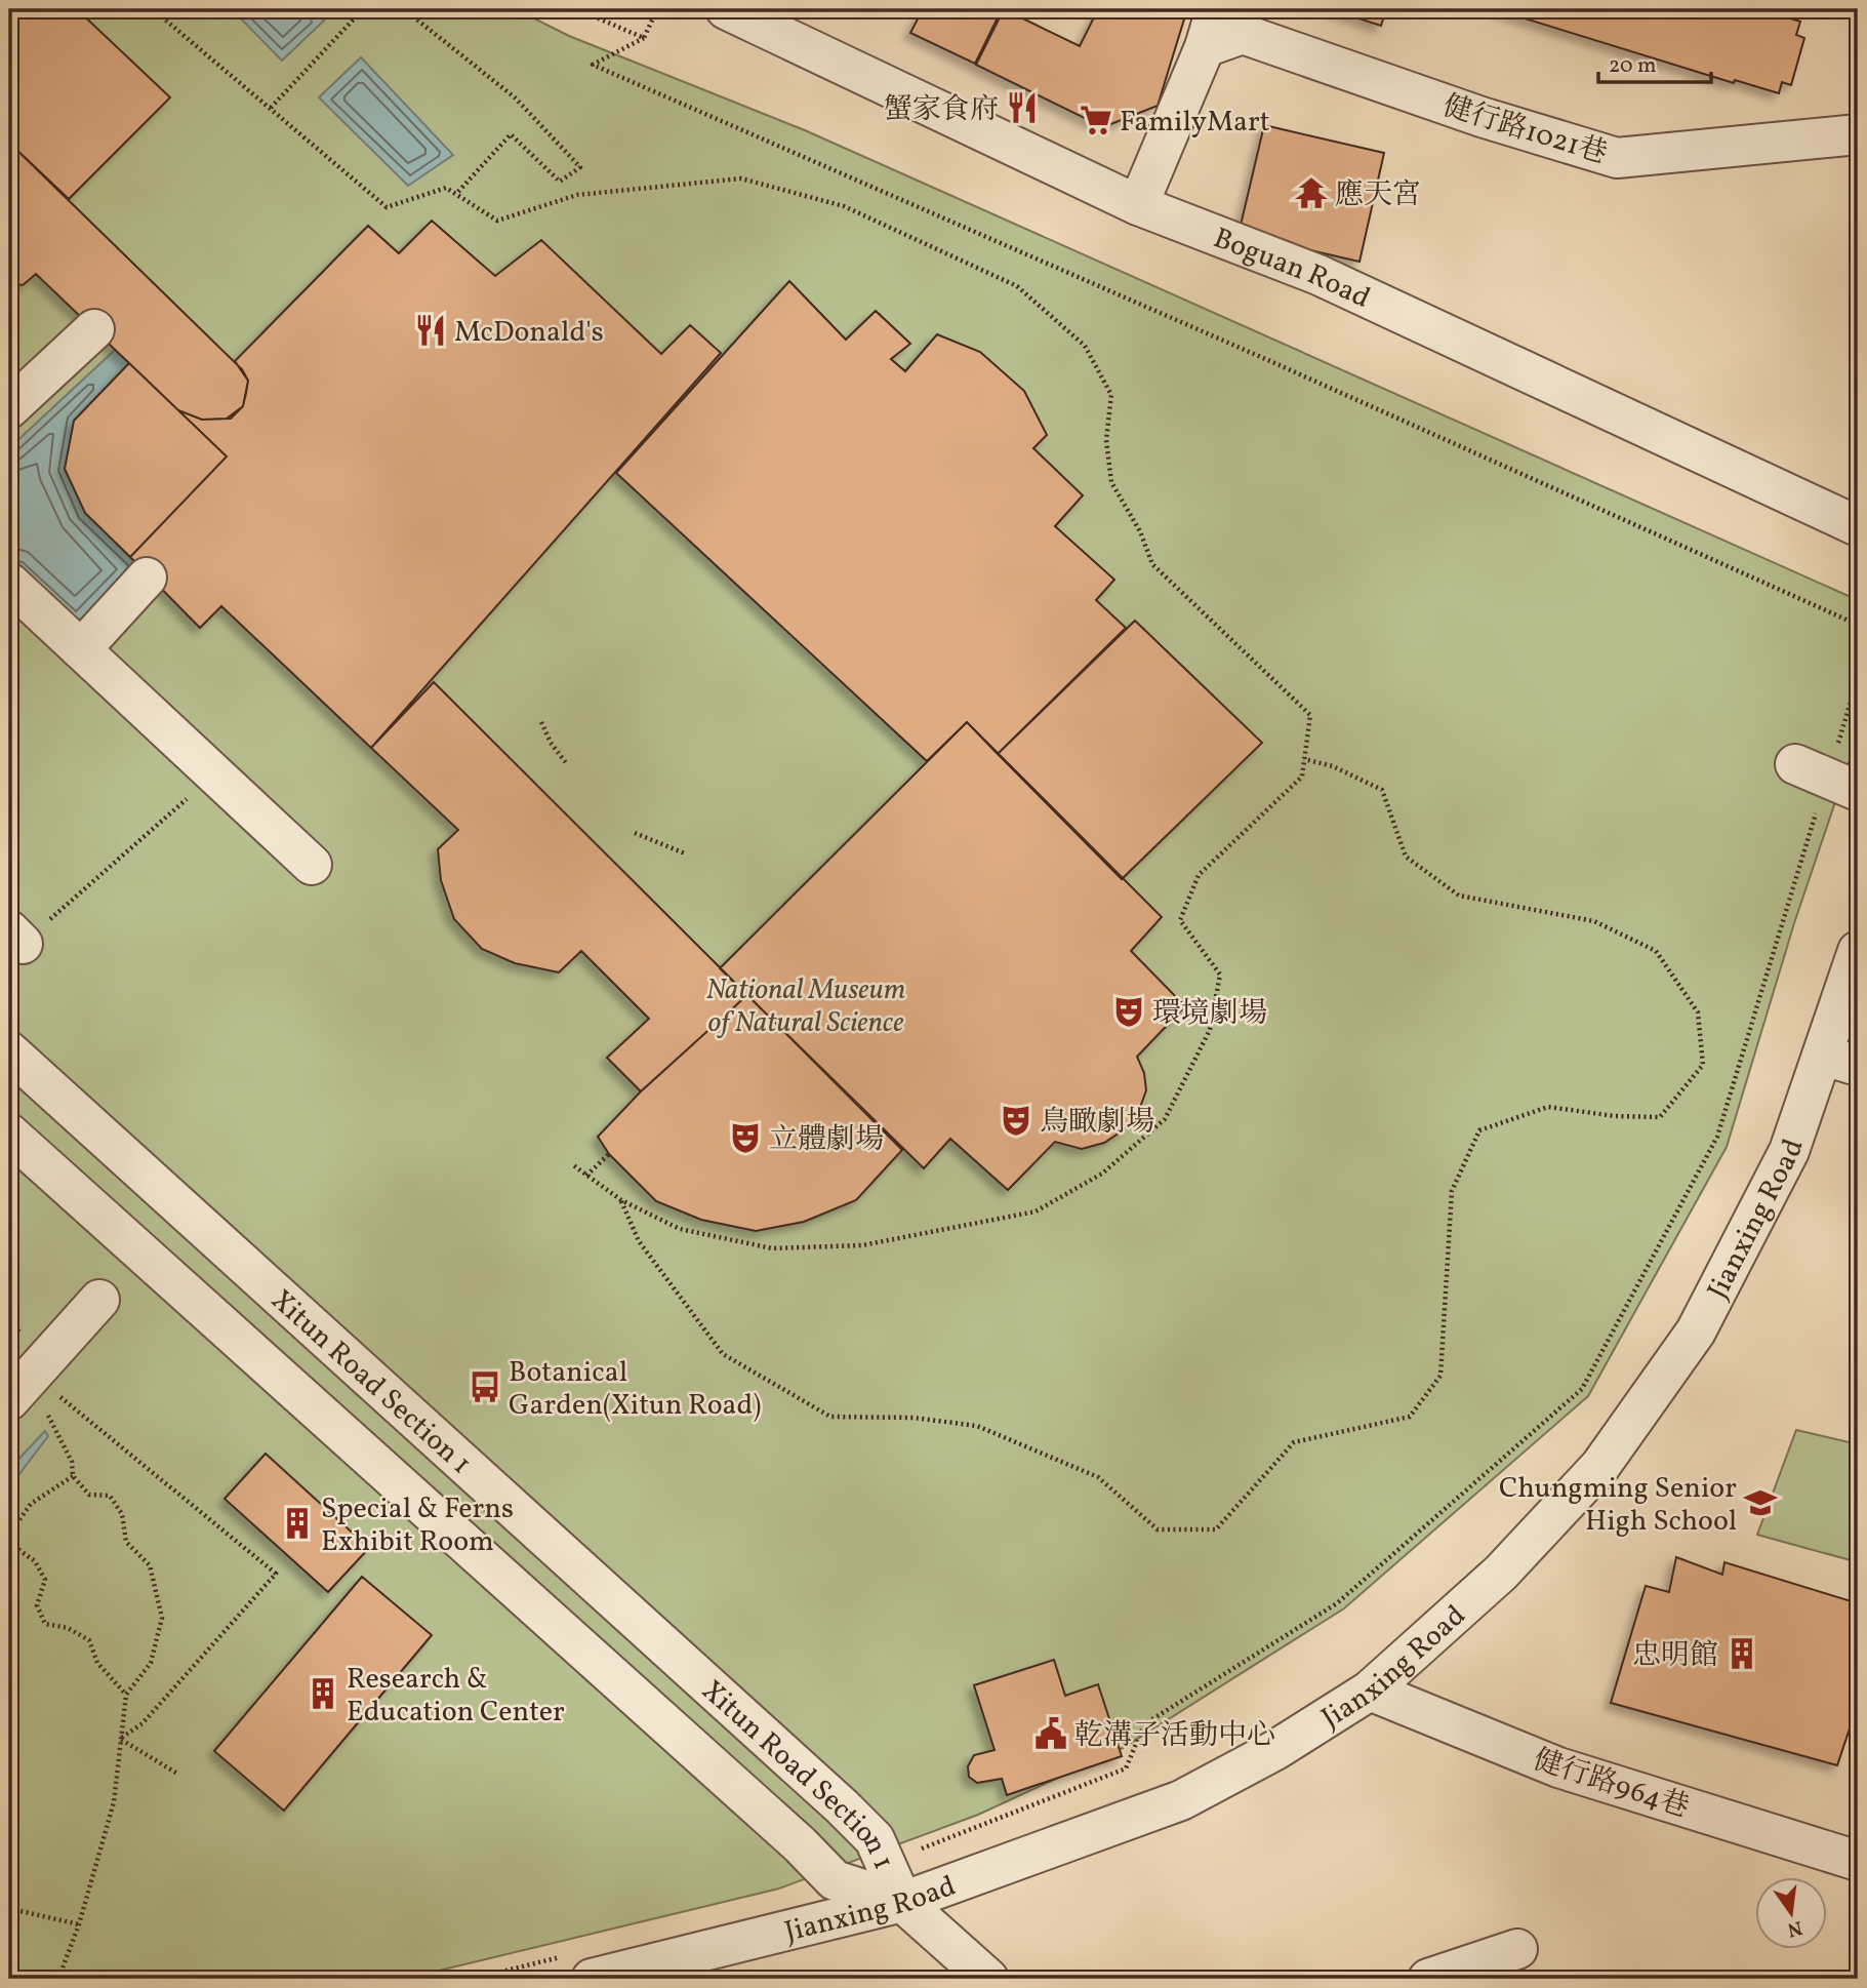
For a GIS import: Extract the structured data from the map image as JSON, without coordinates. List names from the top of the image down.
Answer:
{
  "streets": {
    "street": [
      "健行路1021巷",
      "Boguan Road",
      "Jianxing Road",
      "Xitun Road Section 1",
      "健行路964巷"
    ]
  },
  "crossings": [
    ["Jianxing Road", "Xitun Road Section 1"],
    ["Jianxing Road", "健行路964巷"]
  ],
  "parks": ["National Museum of Natural Science"],
  "places": {
    "restaurant": ["蟹家食府", "McDonald's"],
    "supermarket": ["FamilyMart"],
    "temple": ["應天宮"],
    "theatre": ["環境劇場", "鳥瞰劇場", "立體劇場"],
    "bus stop": ["Botanical Garden(Xitun Road)"],
    "school or university": ["Chungming Senior High School"],
    "building": ["Special & Ferns Exhibit Room", "忠明館", "Research & Education Center"],
    "public building": ["乾溝子活動中心"]
  },
  "scale_bar": "20 m",
  "north": "bottom"
}
